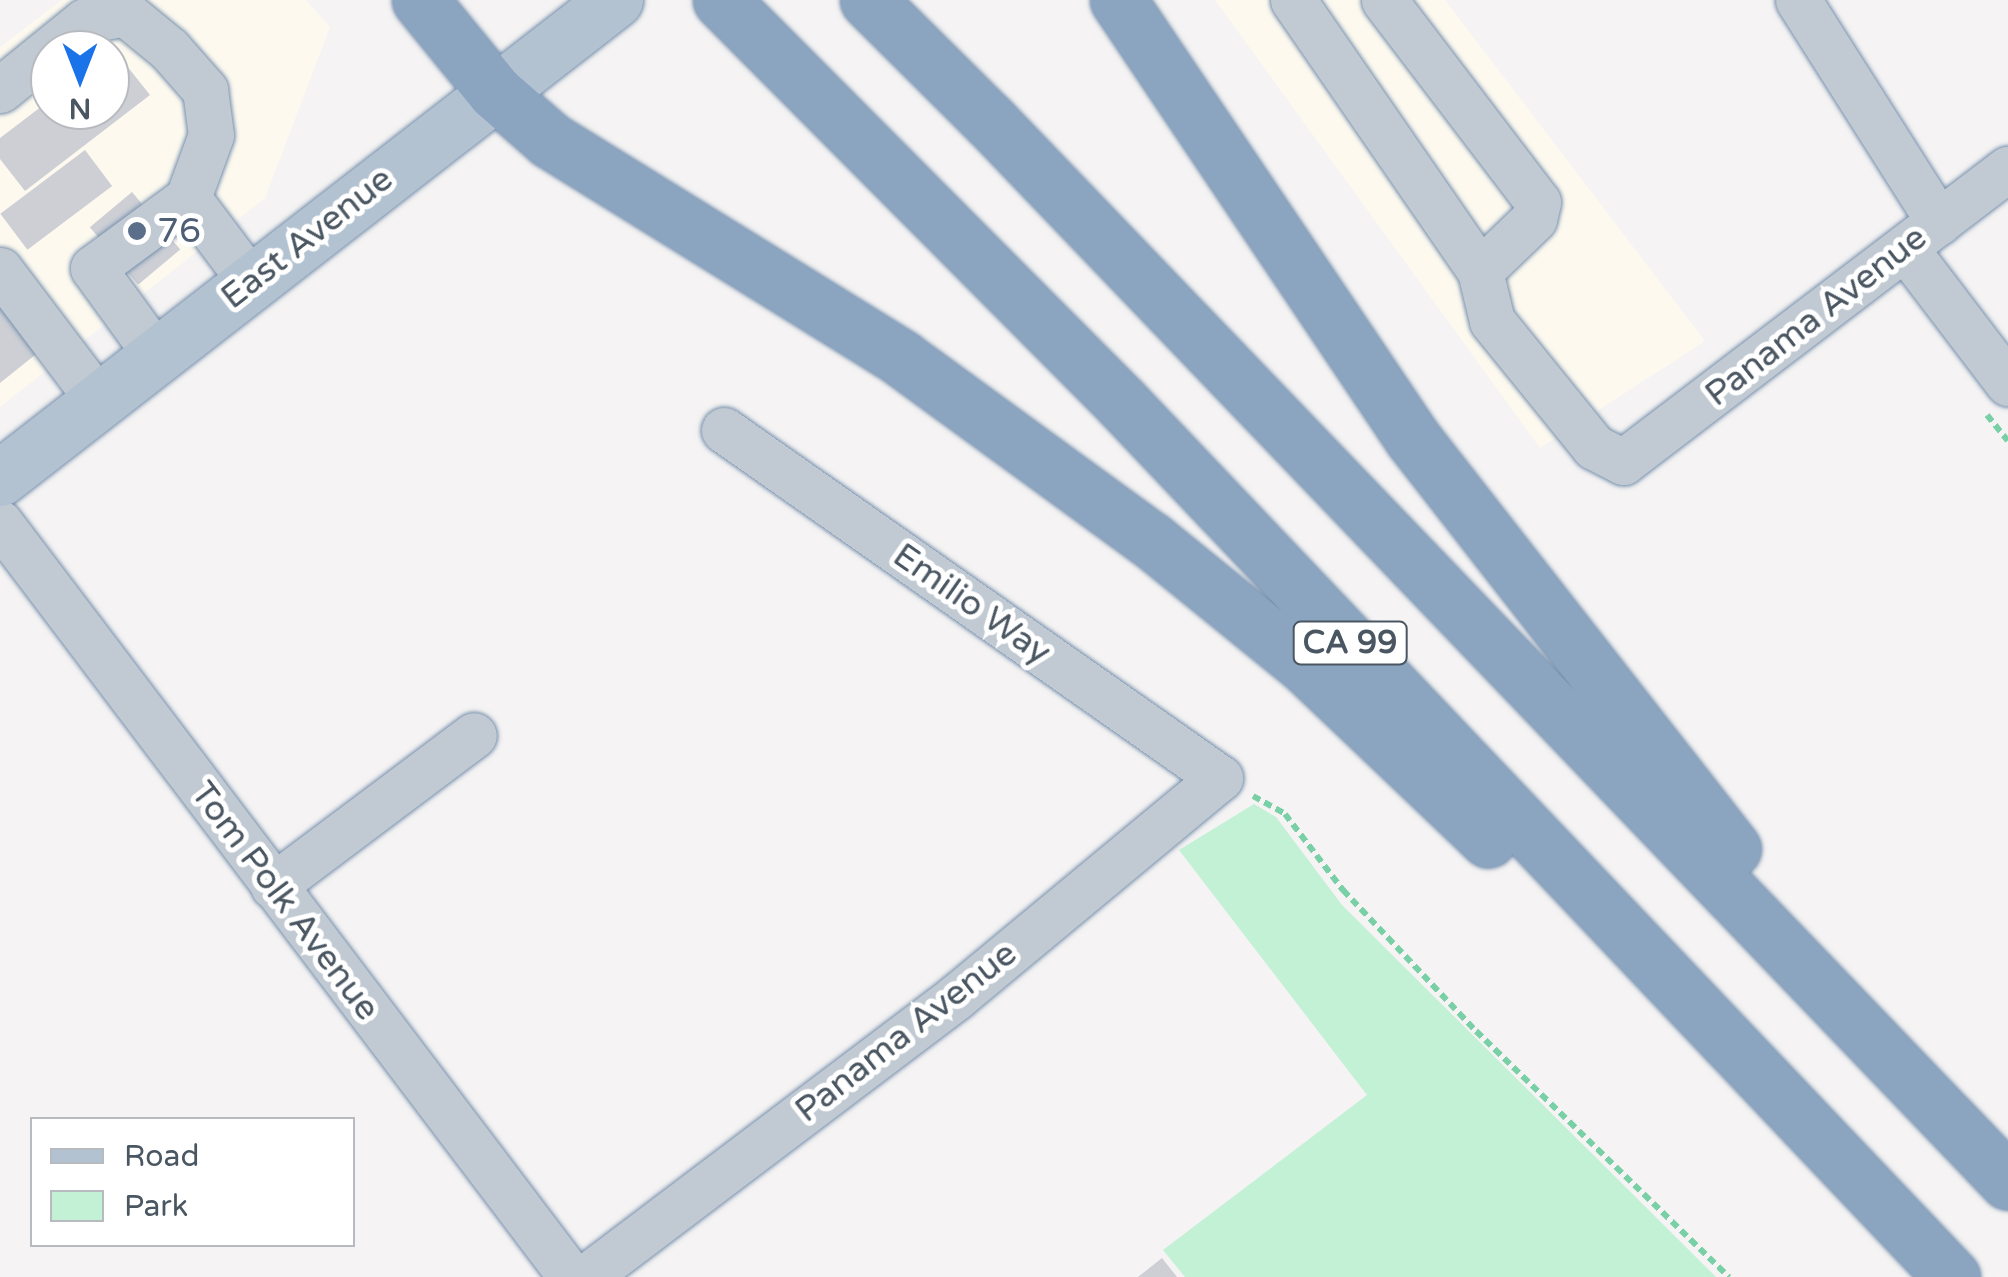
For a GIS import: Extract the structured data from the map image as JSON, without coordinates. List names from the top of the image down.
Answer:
{
  "streets": {
    "highway": ["CA 99"],
    "main road": ["East Avenue"],
    "street": ["Panama Avenue", "Emilio Way", "Tom Polk Avenue"]
  },
  "crossings": [
    ["Panama Avenue", "Emilio Way"]
  ],
  "places": ["76"],
  "legend": ["Road", "Park"],
  "north": "bottom"
}
